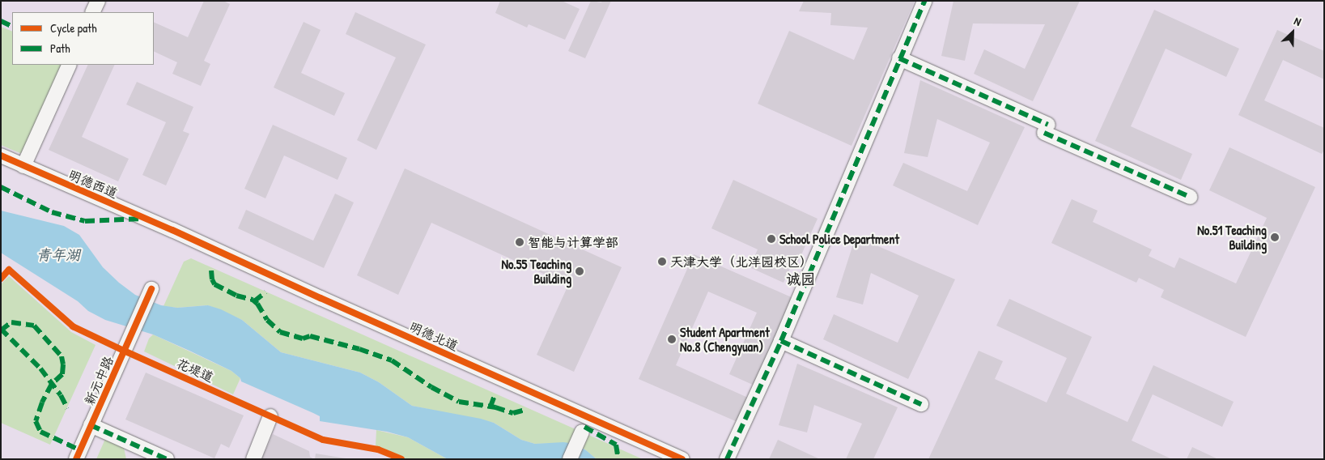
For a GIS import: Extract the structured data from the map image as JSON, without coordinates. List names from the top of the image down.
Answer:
{
  "streets": {
    "street": ["明德西道", "明德北道", "新元中路"],
    "cycle path": ["花堤道"]
  },
  "crossings": [
    ["明德西道", "明德北道"]
  ],
  "districts": ["诚园"],
  "water": ["青年湖"],
  "places": [
    "No.51 Teaching Building",
    "School Police Department",
    "智能与计算学部",
    "天津大学（北洋园校区）",
    "No.55 Teaching Building",
    "Student Apartment No.8 (Chengyuan)"
  ],
  "legend": ["Cycle path", "Path"],
  "north": "top right"
}
